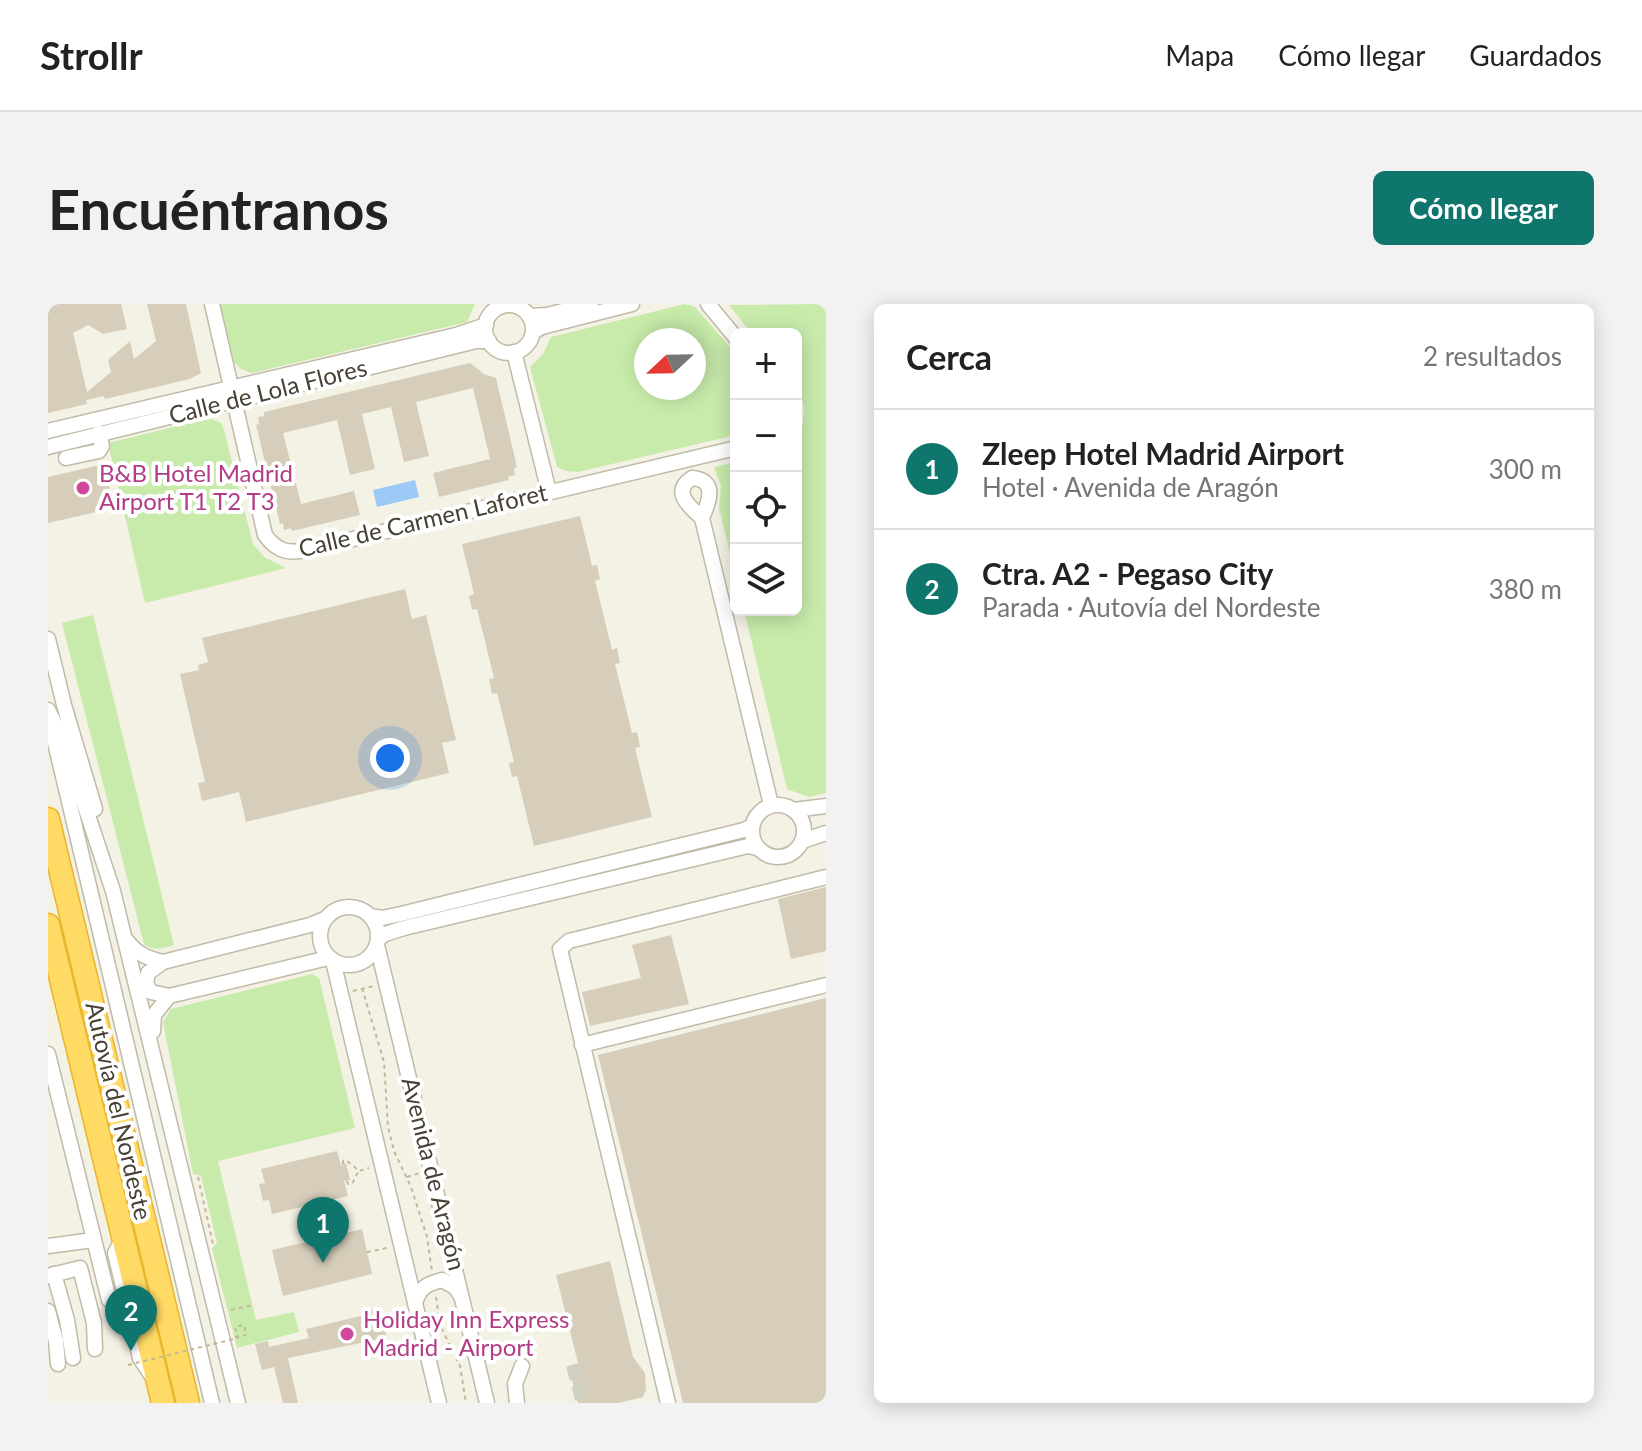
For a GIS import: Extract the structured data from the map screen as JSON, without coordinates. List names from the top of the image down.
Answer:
{
  "streets": {
    "highway": ["Autovía del Nordeste"],
    "street": ["Calle de Lola Flores", "Calle de Carmen Laforet", "Avenida de Aragón"]
  },
  "crossings": [
    ["Calle de Lola Flores", "Calle de Carmen Laforet"]
  ],
  "places": ["B&B Hotel Madrid Airport T1 T2 T3", "Holiday Inn Express Madrid - Airport"],
  "north": "left",
  "page": {
    "header": "Strollr",
    "nav": ["Mapa", "Cómo llegar", "Guardados"],
    "buttons": "Cómo llegar",
    "title": "Encuéntranos",
    "heading": ["Cerca", "2 resultados"],
    "map_buttons": ["+", "−"],
    "list": [
      {
        "mark": "1",
        "name": "Zleep Hotel Madrid Airport",
        "note": "Hotel · Avenida de Aragón",
        "value": "300 m"
      },
      {
        "mark": "2",
        "name": "Ctra. A2 - Pegaso City",
        "note": "Parada · Autovía del Nordeste",
        "value": "380 m"
      }
    ],
    "pins": ["1", "2"]
  }
}
